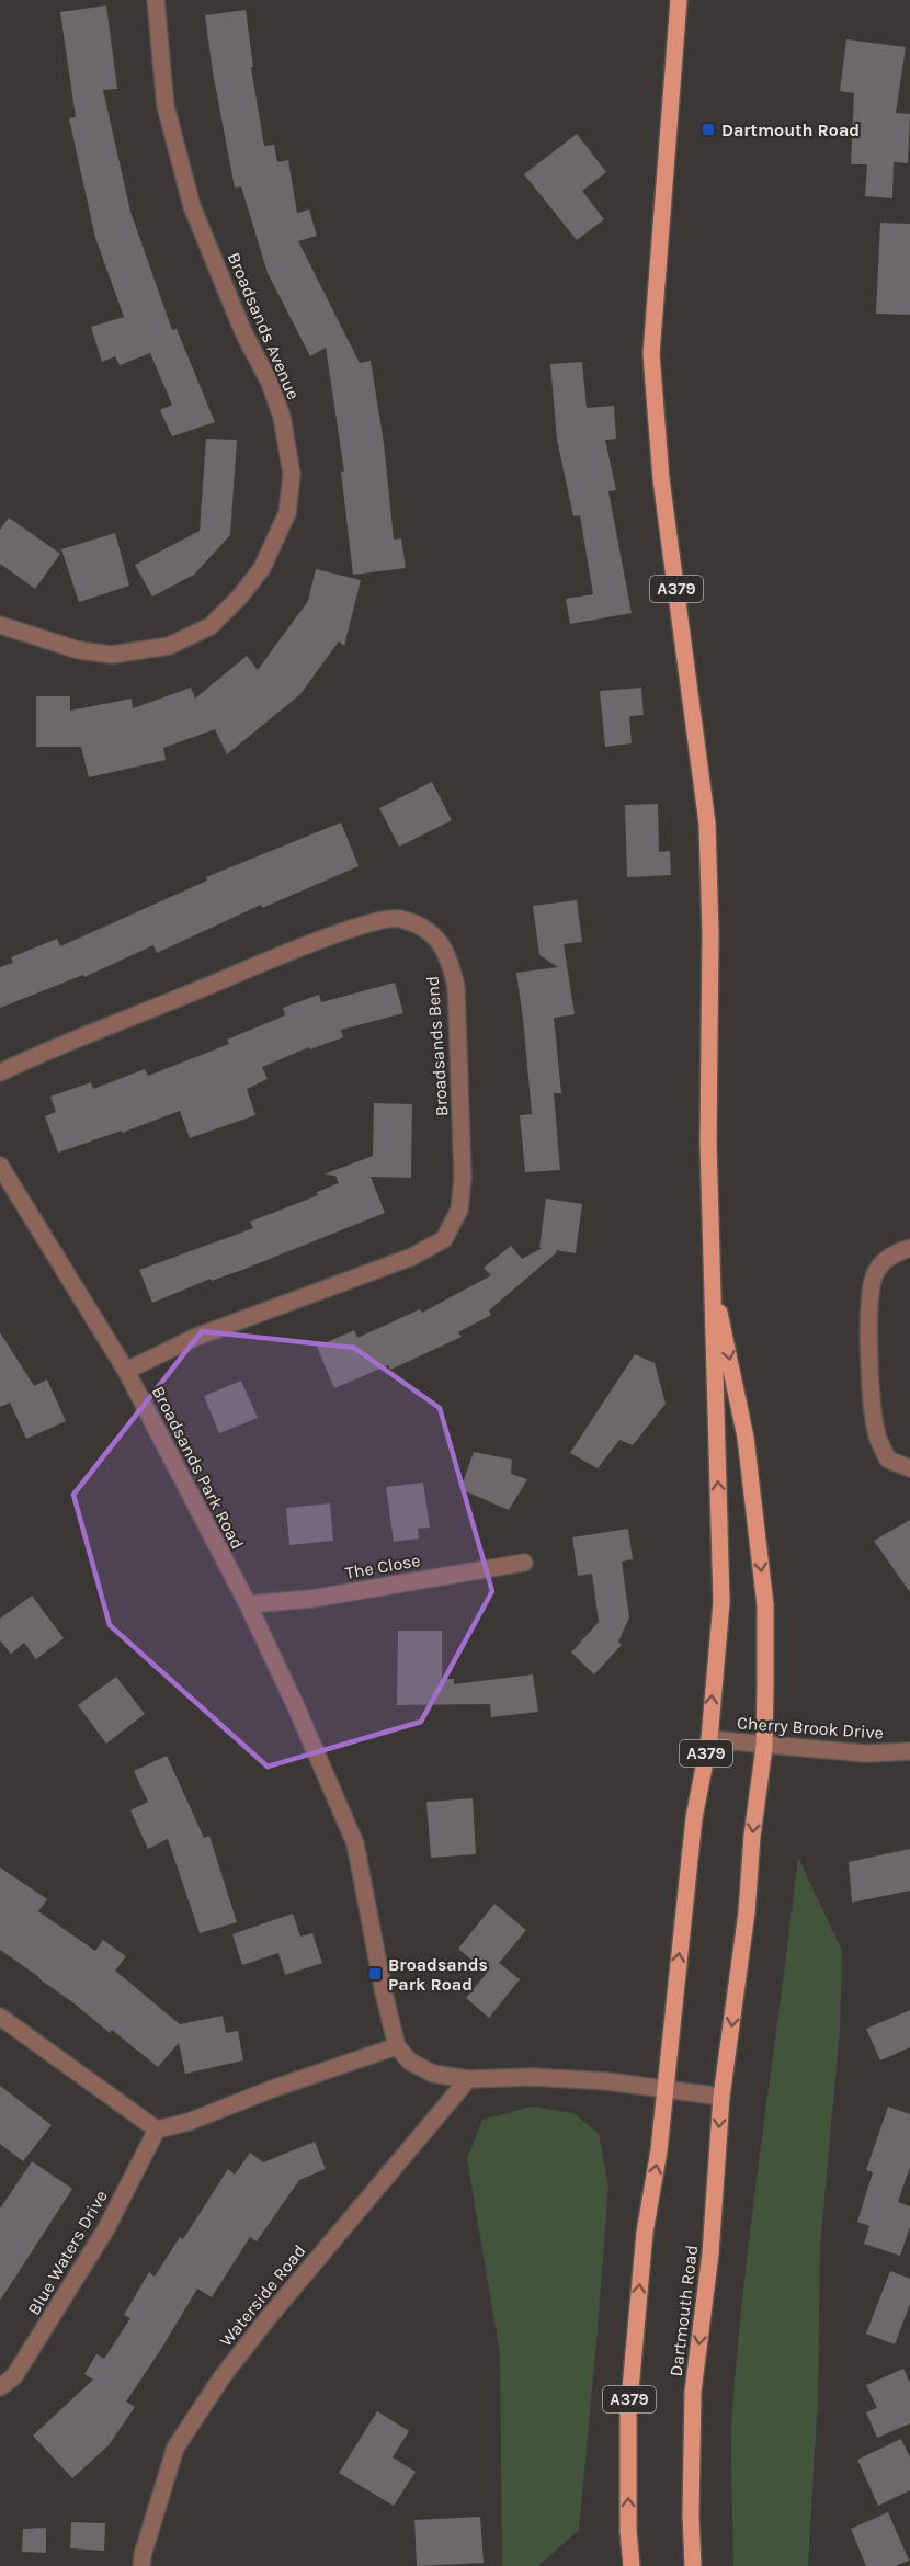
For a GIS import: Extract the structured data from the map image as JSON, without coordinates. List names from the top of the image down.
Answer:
{
  "streets": {
    "main road": ["A379", "Dartmouth Road"],
    "street": [
      "Broadsands Avenue",
      "Broadsands Bend",
      "Broadsands Park Road",
      "The Close",
      "Cherry Brook Drive",
      "Blue Waters Drive",
      "Waterside Road"
    ]
  },
  "crossings": [
    ["A379", "Cherry Brook Drive"],
    ["A379", "Dartmouth Road"],
    ["Broadsands Bend", "Broadsands Park Road"],
    ["Broadsands Park Road", "The Close"],
    ["Cherry Brook Drive", "Dartmouth Road"]
  ],
  "places": {
    "transit": ["Dartmouth Road", "Broadsands Park Road"]
  }
}
